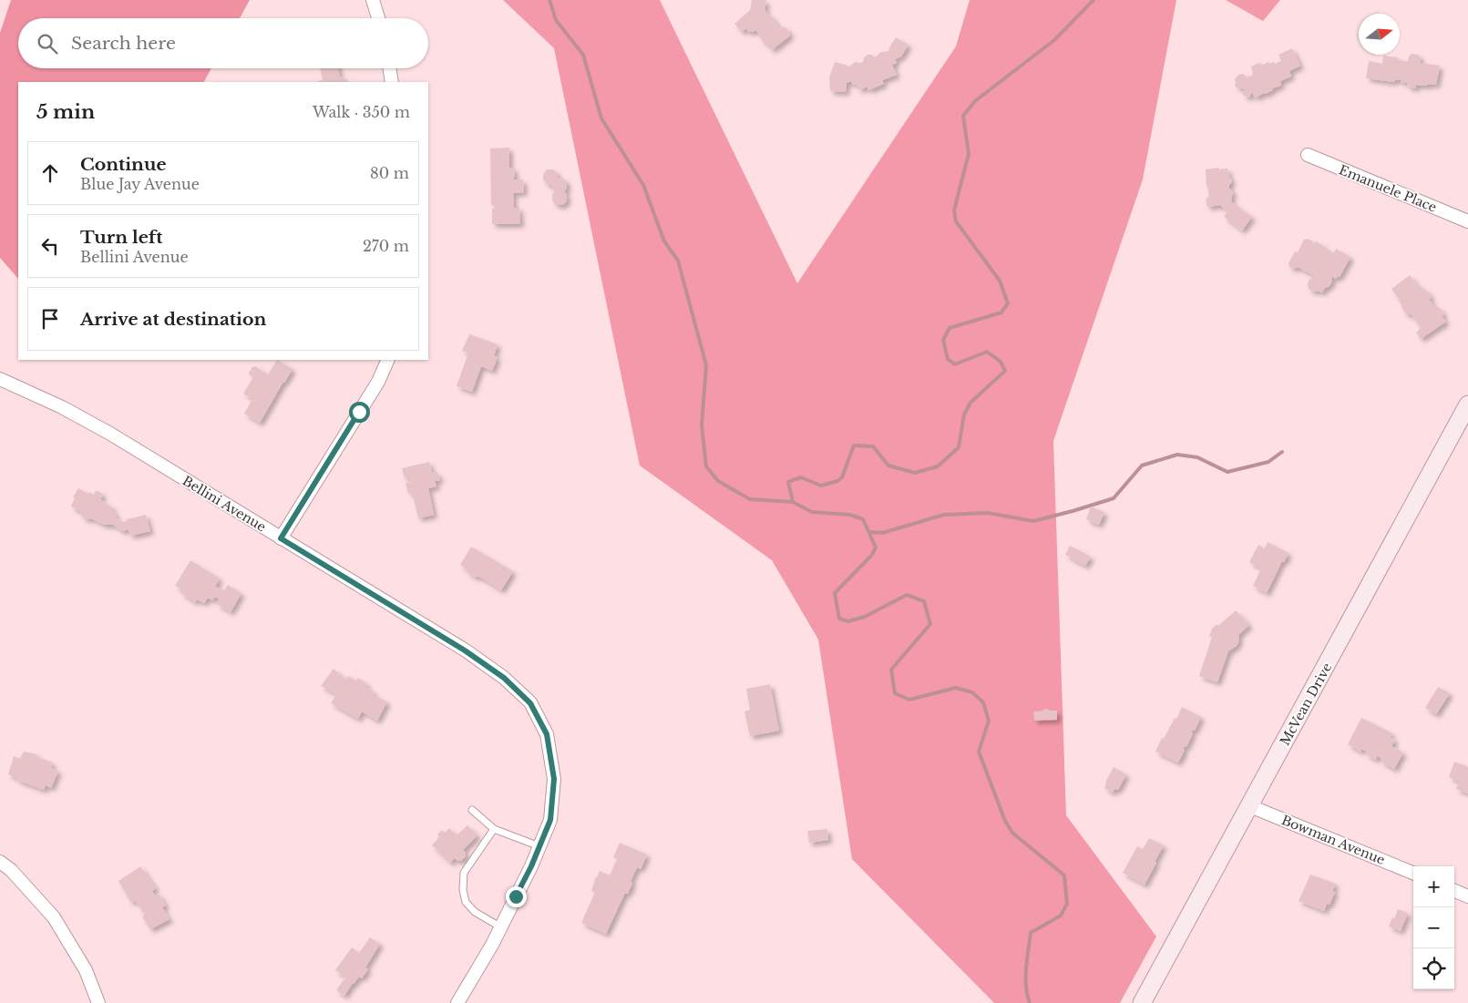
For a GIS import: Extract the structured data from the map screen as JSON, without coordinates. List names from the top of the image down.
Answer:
{
  "streets": {
    "main road": ["McVean Drive"],
    "street": ["Emanuele Place", "Bellini Avenue", "Bowman Avenue"]
  },
  "crossings": [
    ["McVean Drive", "Bowman Avenue"]
  ],
  "north": "right",
  "page": {
    "search": "Search here",
    "heading": ["5 min", "Walk · 350 m"],
    "list": [
      ["Continue", "Blue Jay Avenue", "80 m"],
      ["Turn left", "Bellini Avenue", "270 m"],
      "Arrive at destination"
    ],
    "map_buttons": ["+", "−"]
  }
}
